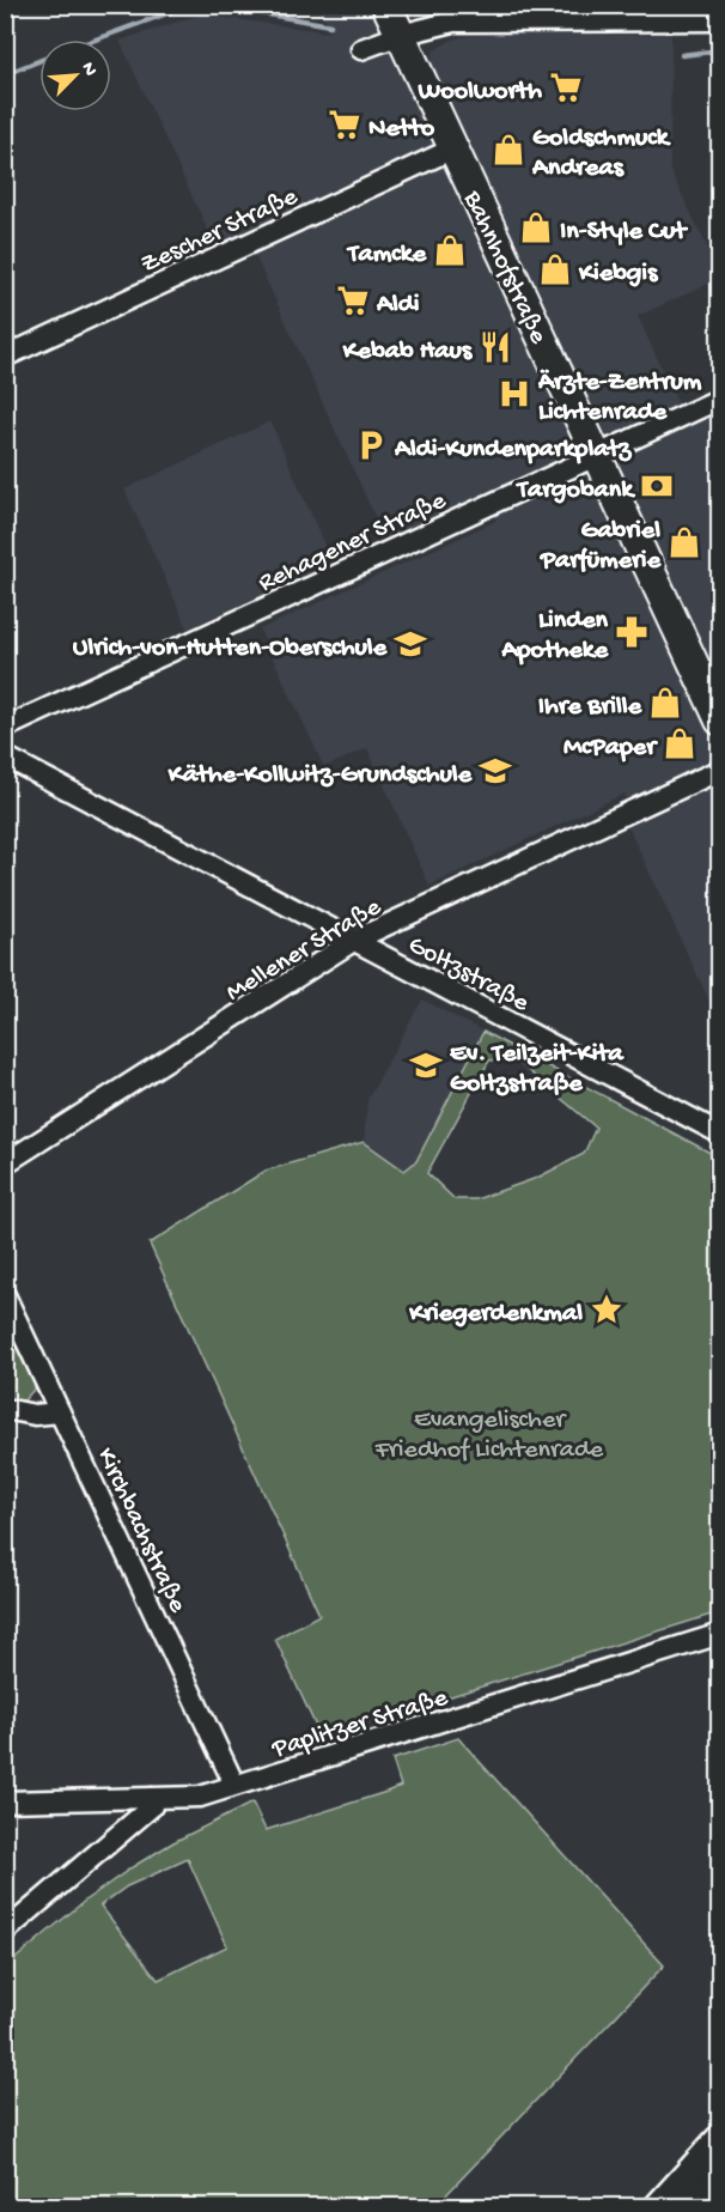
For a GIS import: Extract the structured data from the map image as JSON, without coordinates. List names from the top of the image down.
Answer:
{
  "streets": {
    "street": [
      "Zescher Straße",
      "Bahnhofstraße",
      "Rehagener Straße",
      "Mellener Straße",
      "Goltzstraße",
      "Kirchbachstraße",
      "Paplitzer Straße"
    ]
  },
  "crossings": [
    ["Zescher Straße", "Bahnhofstraße"],
    ["Bahnhofstraße", "Rehagener Straße"],
    ["Mellener Straße", "Goltzstraße"],
    ["Kirchbachstraße", "Paplitzer Straße"]
  ],
  "parks": ["Evangelischer Friedhof Lichtenrade"],
  "places": {
    "supermarket": ["Woolworth", "Netto", "Aldi"],
    "shop": [
      "Goldschmuck Andreas",
      "In-Style Cut",
      "Tamcke",
      "Kiebgis",
      "Gabriel Parfümerie",
      "Ihre Brille",
      "McPaper"
    ],
    "restaurant": ["Kebab Haus"],
    "hospital": ["Ärzte-Zentrum Lichtenrade"],
    "parking": ["Aldi-Kundenparkplatz"],
    "bank": ["Targobank"],
    "pharmacy": ["Linden Apotheke"],
    "school or university": ["Ulrich-von-Hutten-Oberschule", "Käthe-Kollwitz-Grundschule", "Ev. Teilzeit-Kita Goltzstraße"],
    "place": ["Kriegerdenkmal"]
  },
  "north": "top right"
}
